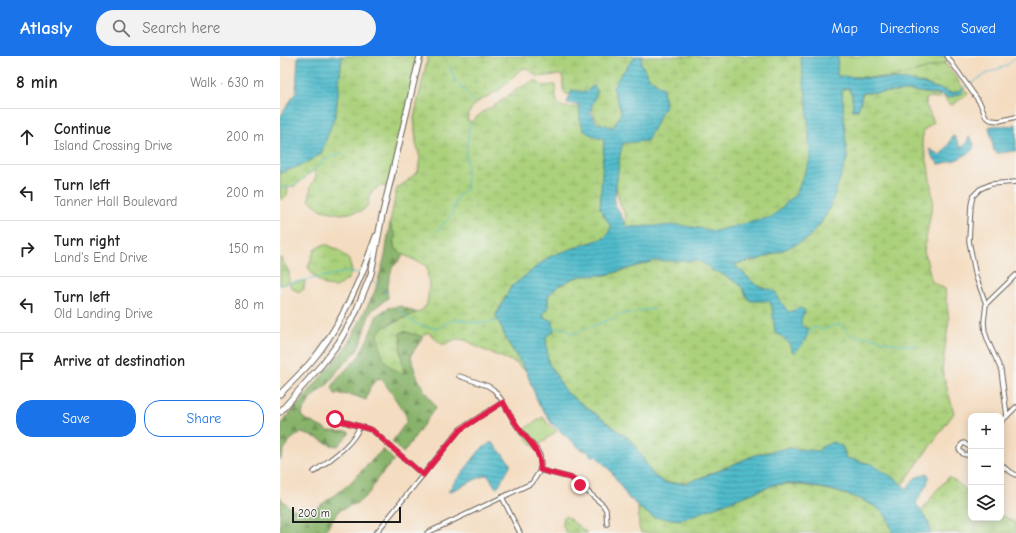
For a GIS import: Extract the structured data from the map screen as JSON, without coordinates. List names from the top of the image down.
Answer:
{
  "scale_bar": "200 m",
  "page": {
    "header": "Atlasly",
    "search": "Search here",
    "nav": ["Map", "Directions", "Saved"],
    "heading": ["8 min", "Walk · 630 m"],
    "list": [
      ["Continue", "Island Crossing Drive", "200 m"],
      ["Turn left", "Tanner Hall Boulevard", "200 m"],
      ["Turn right", "Land's End Drive", "150 m"],
      ["Turn left", "Old Landing Drive", "80 m"],
      "Arrive at destination"
    ],
    "buttons": ["Save", "Share"],
    "map_buttons": ["+", "−"],
    "scale": "200 m"
  }
}
